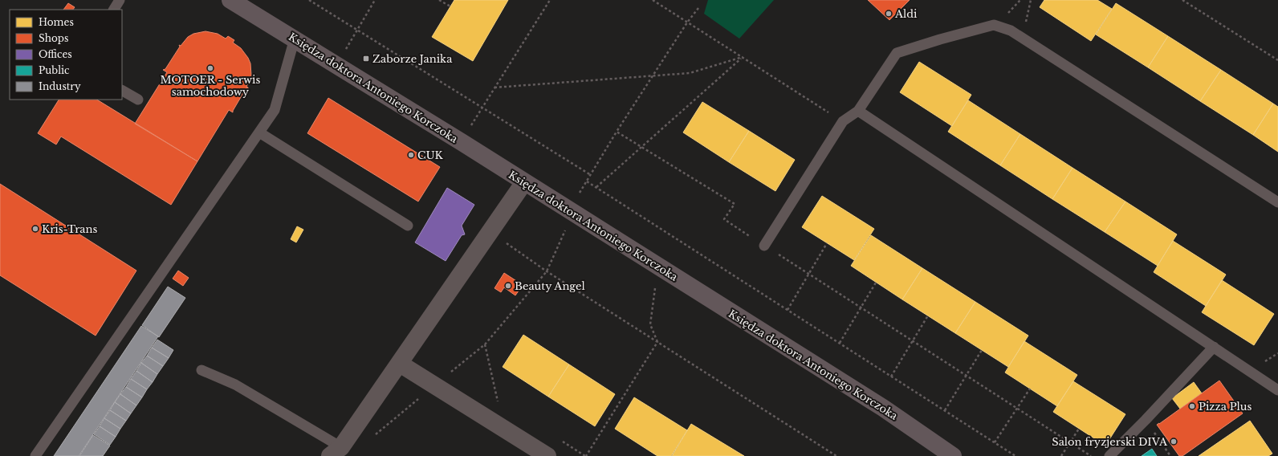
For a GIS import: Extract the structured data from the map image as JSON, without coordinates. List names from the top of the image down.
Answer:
{
  "streets": {
    "street": ["Księdza doktora Antoniego Korczoka"]
  },
  "places": {
    "other": [
      "Aldi",
      "MOTOER - Serwis samochodowy",
      "CUK",
      "Kris-Trans",
      "Beauty Angel",
      "Pizza Plus",
      "Salon fryzjerski DIVA"
    ],
    "transit": ["Zaborze Janika"]
  },
  "legend": [
    "Homes",
    "Shops",
    "Offices",
    "Public",
    "Industry"
  ]
}
